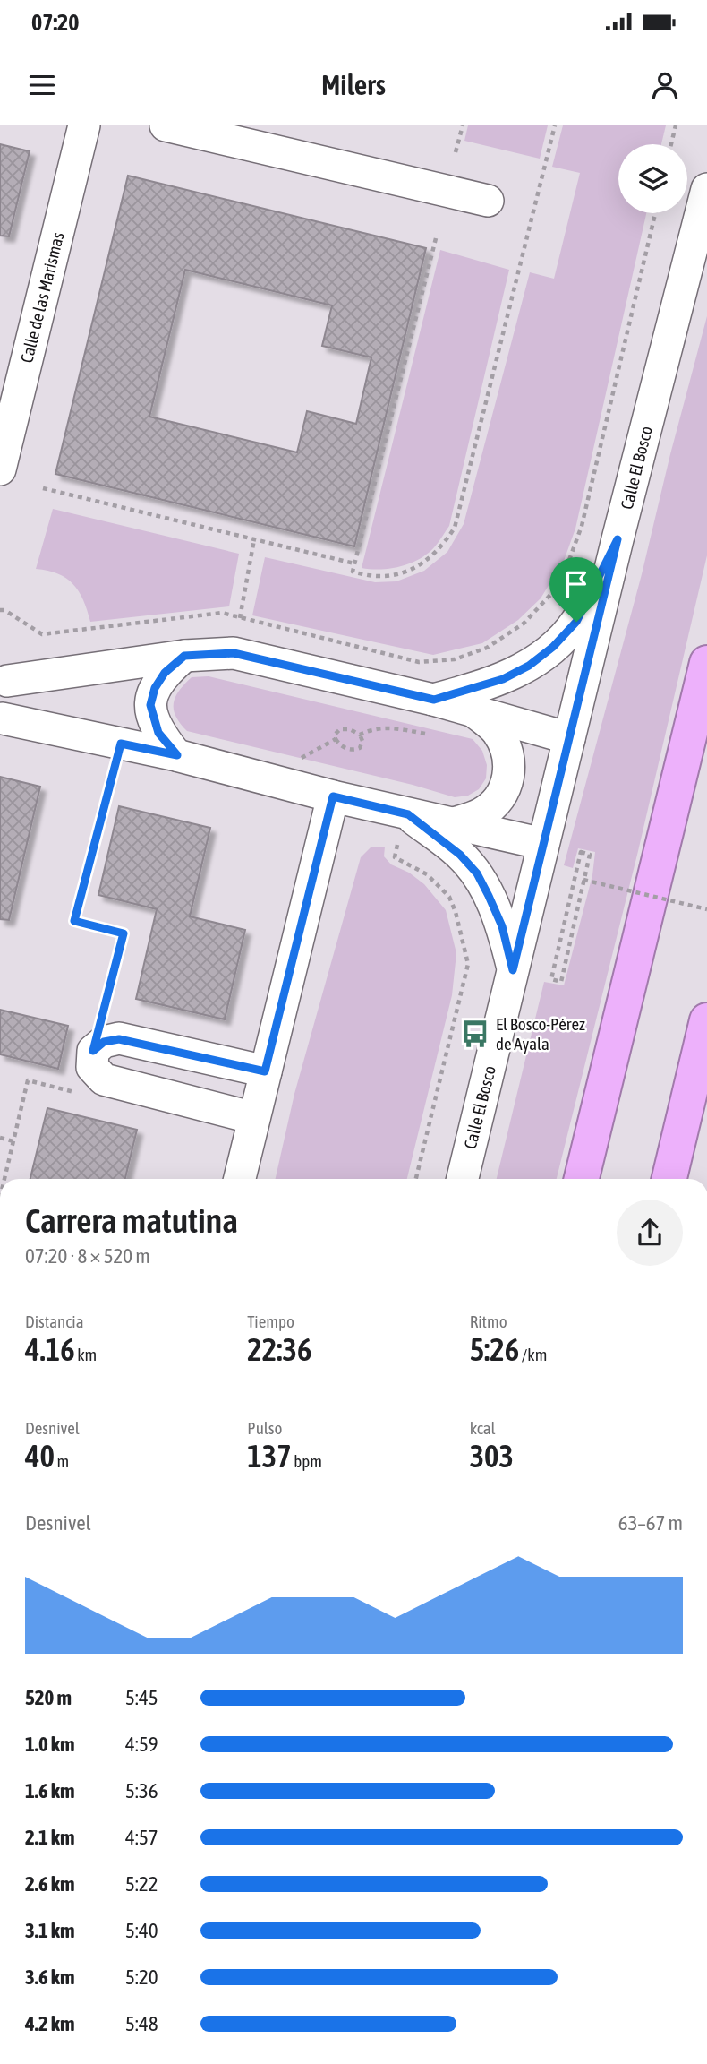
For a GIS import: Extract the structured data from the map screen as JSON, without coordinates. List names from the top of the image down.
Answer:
{
  "streets": {
    "street": ["Calle de las Marismas", "Calle El Bosco"]
  },
  "places": {
    "bus stop": ["El Bosco-Pérez de Ayala"]
  },
  "page": {
    "status": "07:20",
    "header": "Milers",
    "heading": ["Carrera matutina", "07:20 · 8 × 520 m"],
    "stats": [
      ["Distancia", "4.16 km"],
      ["Tiempo", "22:36"],
      ["Ritmo", "5:26 /km"],
      ["Desnivel", "40 m"],
      ["Pulso", "137 bpm"],
      ["kcal", "303"]
    ],
    "chart": ["Desnivel", "63–67 m"],
    "list": [
      {
        "name": "520 m",
        "note": "5:45"
      },
      {
        "name": "1.0 km",
        "note": "4:59"
      },
      {
        "name": "1.6 km",
        "note": "5:36"
      },
      {
        "name": "2.1 km",
        "note": "4:57"
      },
      {
        "name": "2.6 km",
        "note": "5:22"
      },
      {
        "name": "3.1 km",
        "note": "5:40"
      },
      {
        "name": "3.6 km",
        "note": "5:20"
      },
      {
        "name": "4.2 km",
        "note": "5:48"
      }
    ]
  }
}
